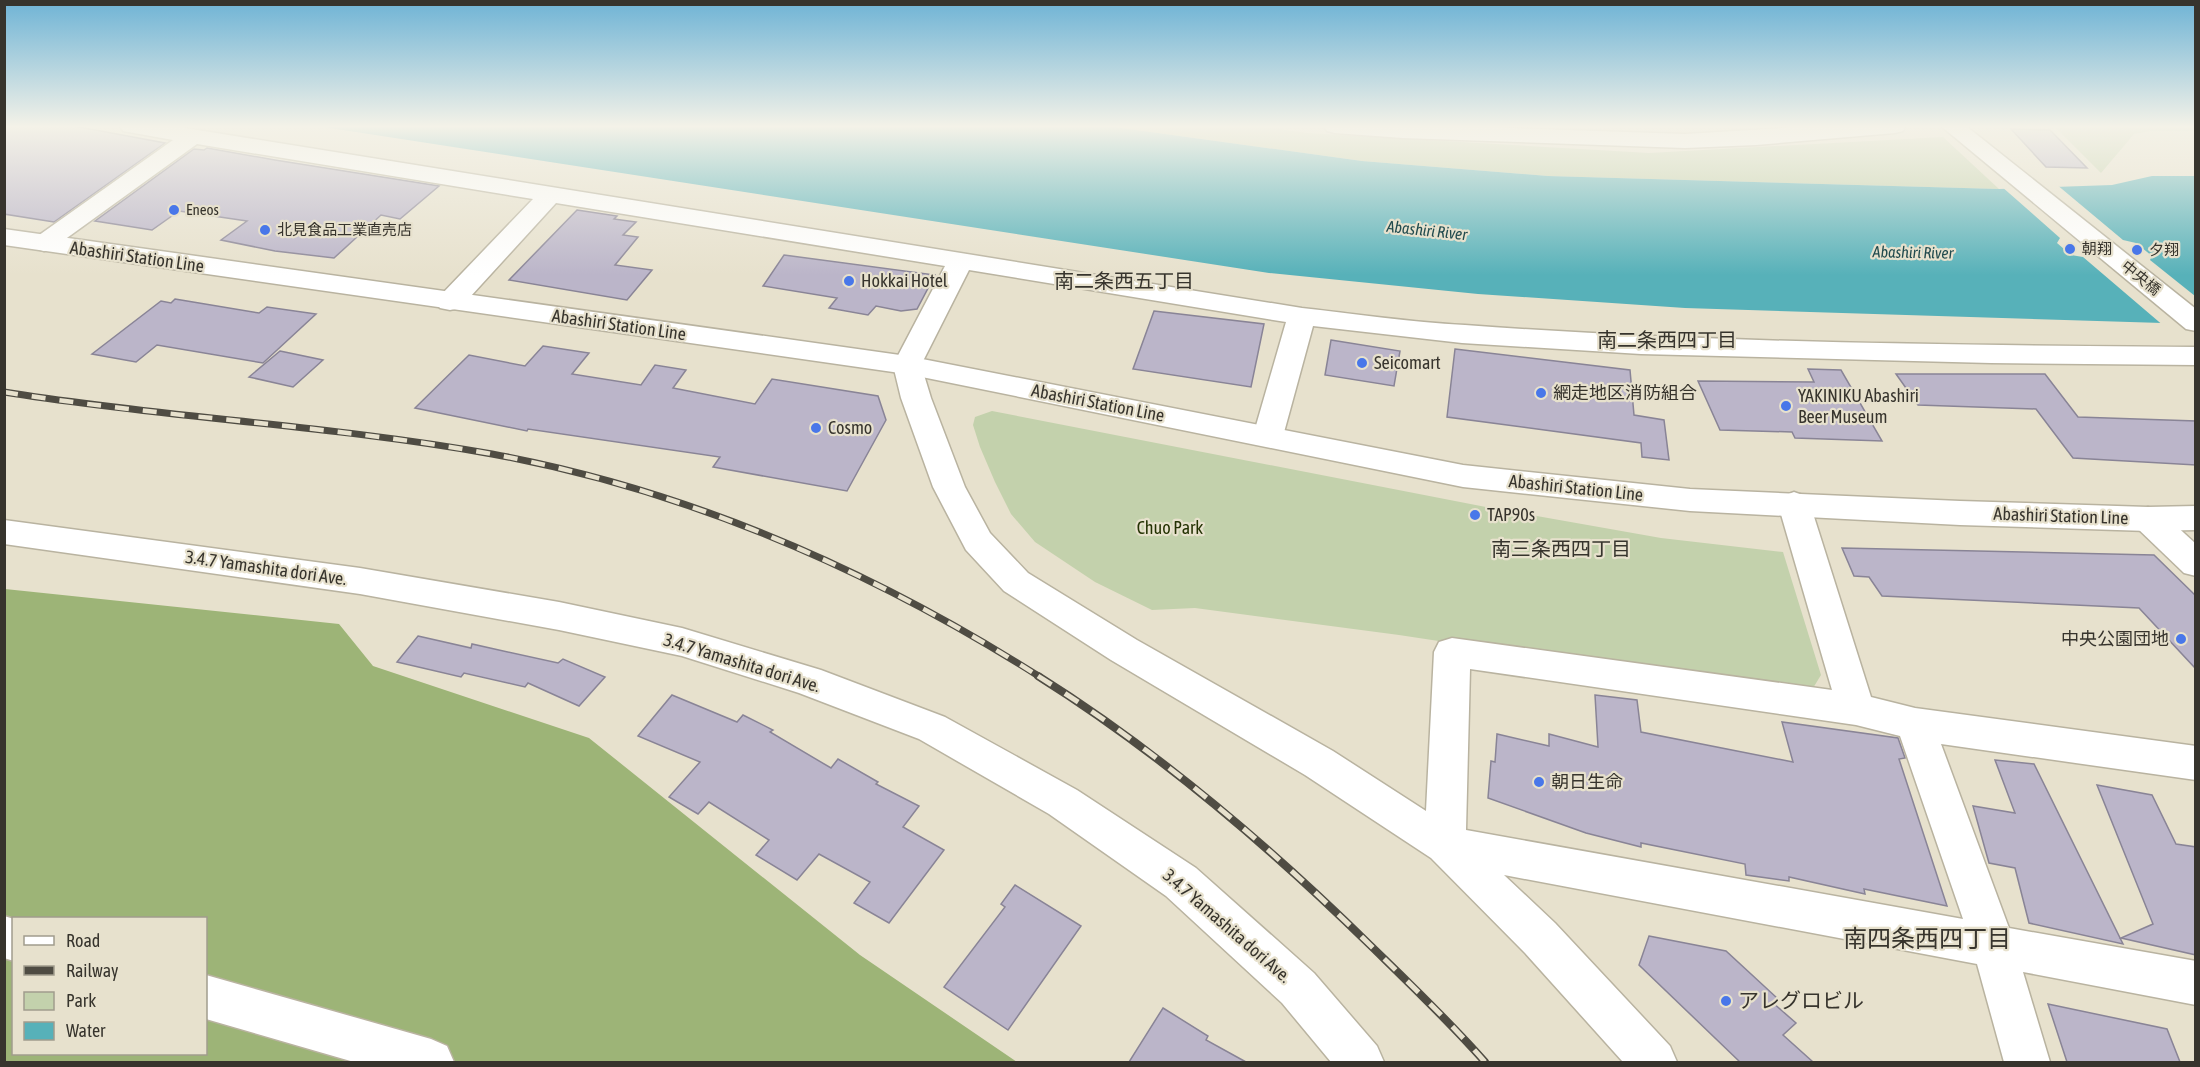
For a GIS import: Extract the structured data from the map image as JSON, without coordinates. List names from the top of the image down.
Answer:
{
  "streets": {
    "street": ["Abashiri Station Line", "中央橋", "3.4.7 Yamashita dori Ave."]
  },
  "districts": [
    "南二条西五丁目",
    "南二条西四丁目",
    "南三条西四丁目",
    "南四条西四丁目"
  ],
  "water": ["Abashiri River"],
  "parks": ["Chuo Park"],
  "places": [
    "Eneos",
    "北見食品工業直売店",
    "朝翔",
    "夕翔",
    "Hokkai Hotel",
    "Seicomart",
    "網走地区消防組合",
    "YAKINIKU Abashiri Beer Museum",
    "Cosmo",
    "TAP90s",
    "中央公園団地",
    "朝日生命",
    "アレグロビル"
  ],
  "legend": [
    "Road",
    "Railway",
    "Park",
    "Water"
  ]
}
